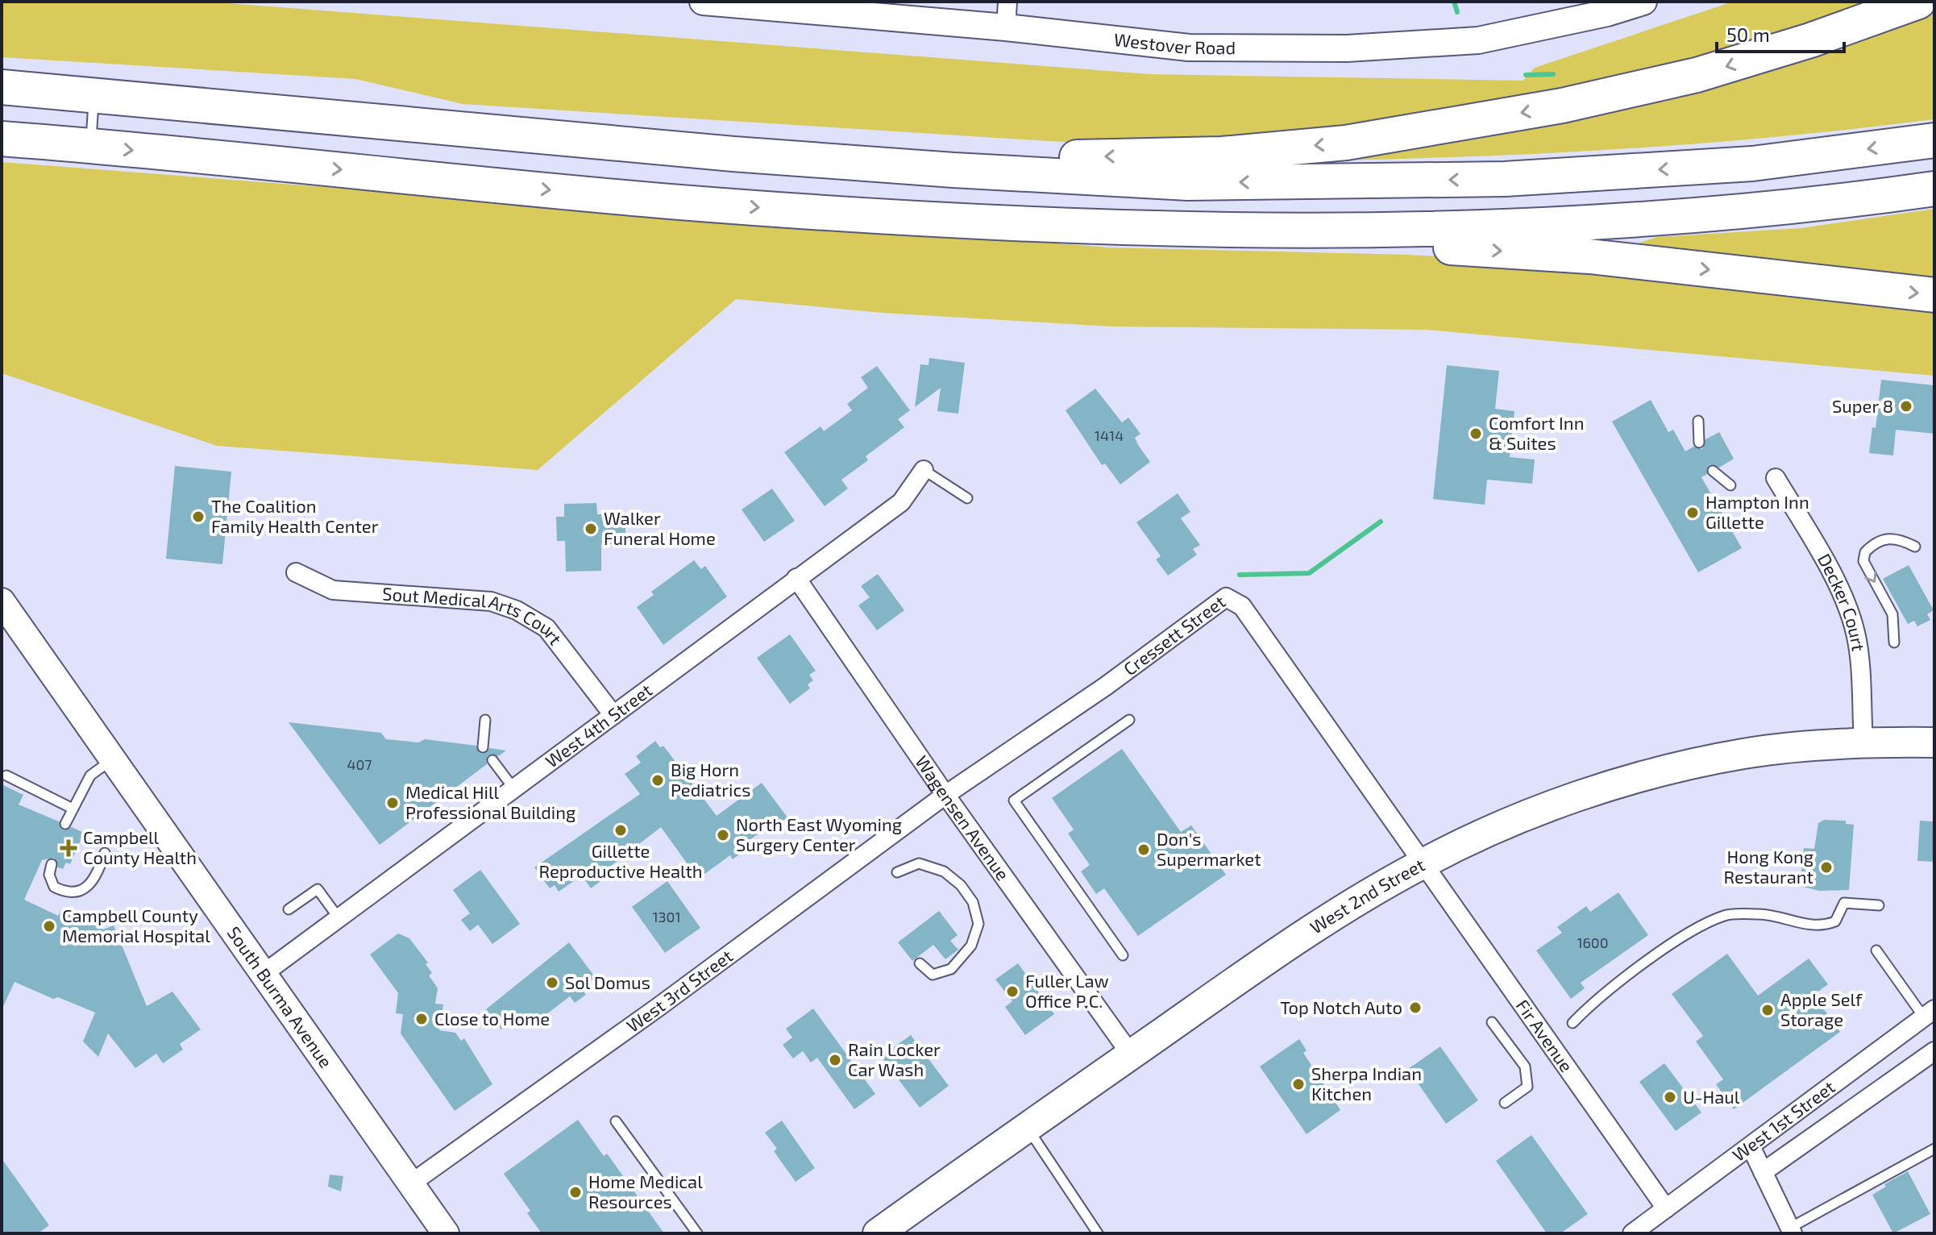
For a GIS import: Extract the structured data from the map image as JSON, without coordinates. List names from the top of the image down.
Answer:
{
  "streets": {
    "main road": ["West 2nd Street"],
    "street": [
      "Westover Road",
      "Decker Court",
      "Sout Medical Arts Court",
      "Cressett Street",
      "West 4th Street",
      "Wagensen Avenue",
      "West 3rd Street",
      "South Burma Avenue",
      "Fir Avenue",
      "West 1st Street"
    ]
  },
  "crossings": [
    ["Decker Court", "West 2nd Street"],
    ["Sout Medical Arts Court", "West 4th Street"],
    ["Cressett Street", "Wagensen Avenue"],
    ["Cressett Street", "West 2nd Street"],
    ["Cressett Street", "West 3rd Street"],
    ["Cressett Street", "Fir Avenue"],
    ["West 4th Street", "Wagensen Avenue"],
    ["West 4th Street", "South Burma Avenue"],
    ["Wagensen Avenue", "West 2nd Street"],
    ["Wagensen Avenue", "West 3rd Street"],
    ["West 2nd Street", "Fir Avenue"],
    ["West 3rd Street", "South Burma Avenue"],
    ["Fir Avenue", "West 1st Street"]
  ],
  "places": {
    "other": [
      "Super 8",
      "Comfort Inn & Suites",
      "Hampton Inn Gillette",
      "The Coalition Family Health Center",
      "Walker Funeral Home",
      "Big Horn Pediatrics",
      "Medical Hill Professional Building",
      "Gillette Reproductive Health",
      "North East Wyoming Surgery Center",
      "Don's Supermarket",
      "Hong Kong Restaurant",
      "Campbell County Memorial Hospital",
      "Sol Domus",
      "Fuller Law Office P.C.",
      "Top Notch Auto",
      "Apple Self Storage",
      "Close to Home",
      "Rain Locker Car Wash",
      "Sherpa Indian Kitchen",
      "U-Haul",
      "Home Medical Resources"
    ],
    "health": ["Campbell County Health"]
  },
  "house_numbers": [
    "1414",
    "407",
    "1301",
    "1600"
  ],
  "scale_bar": "50 m"
}
